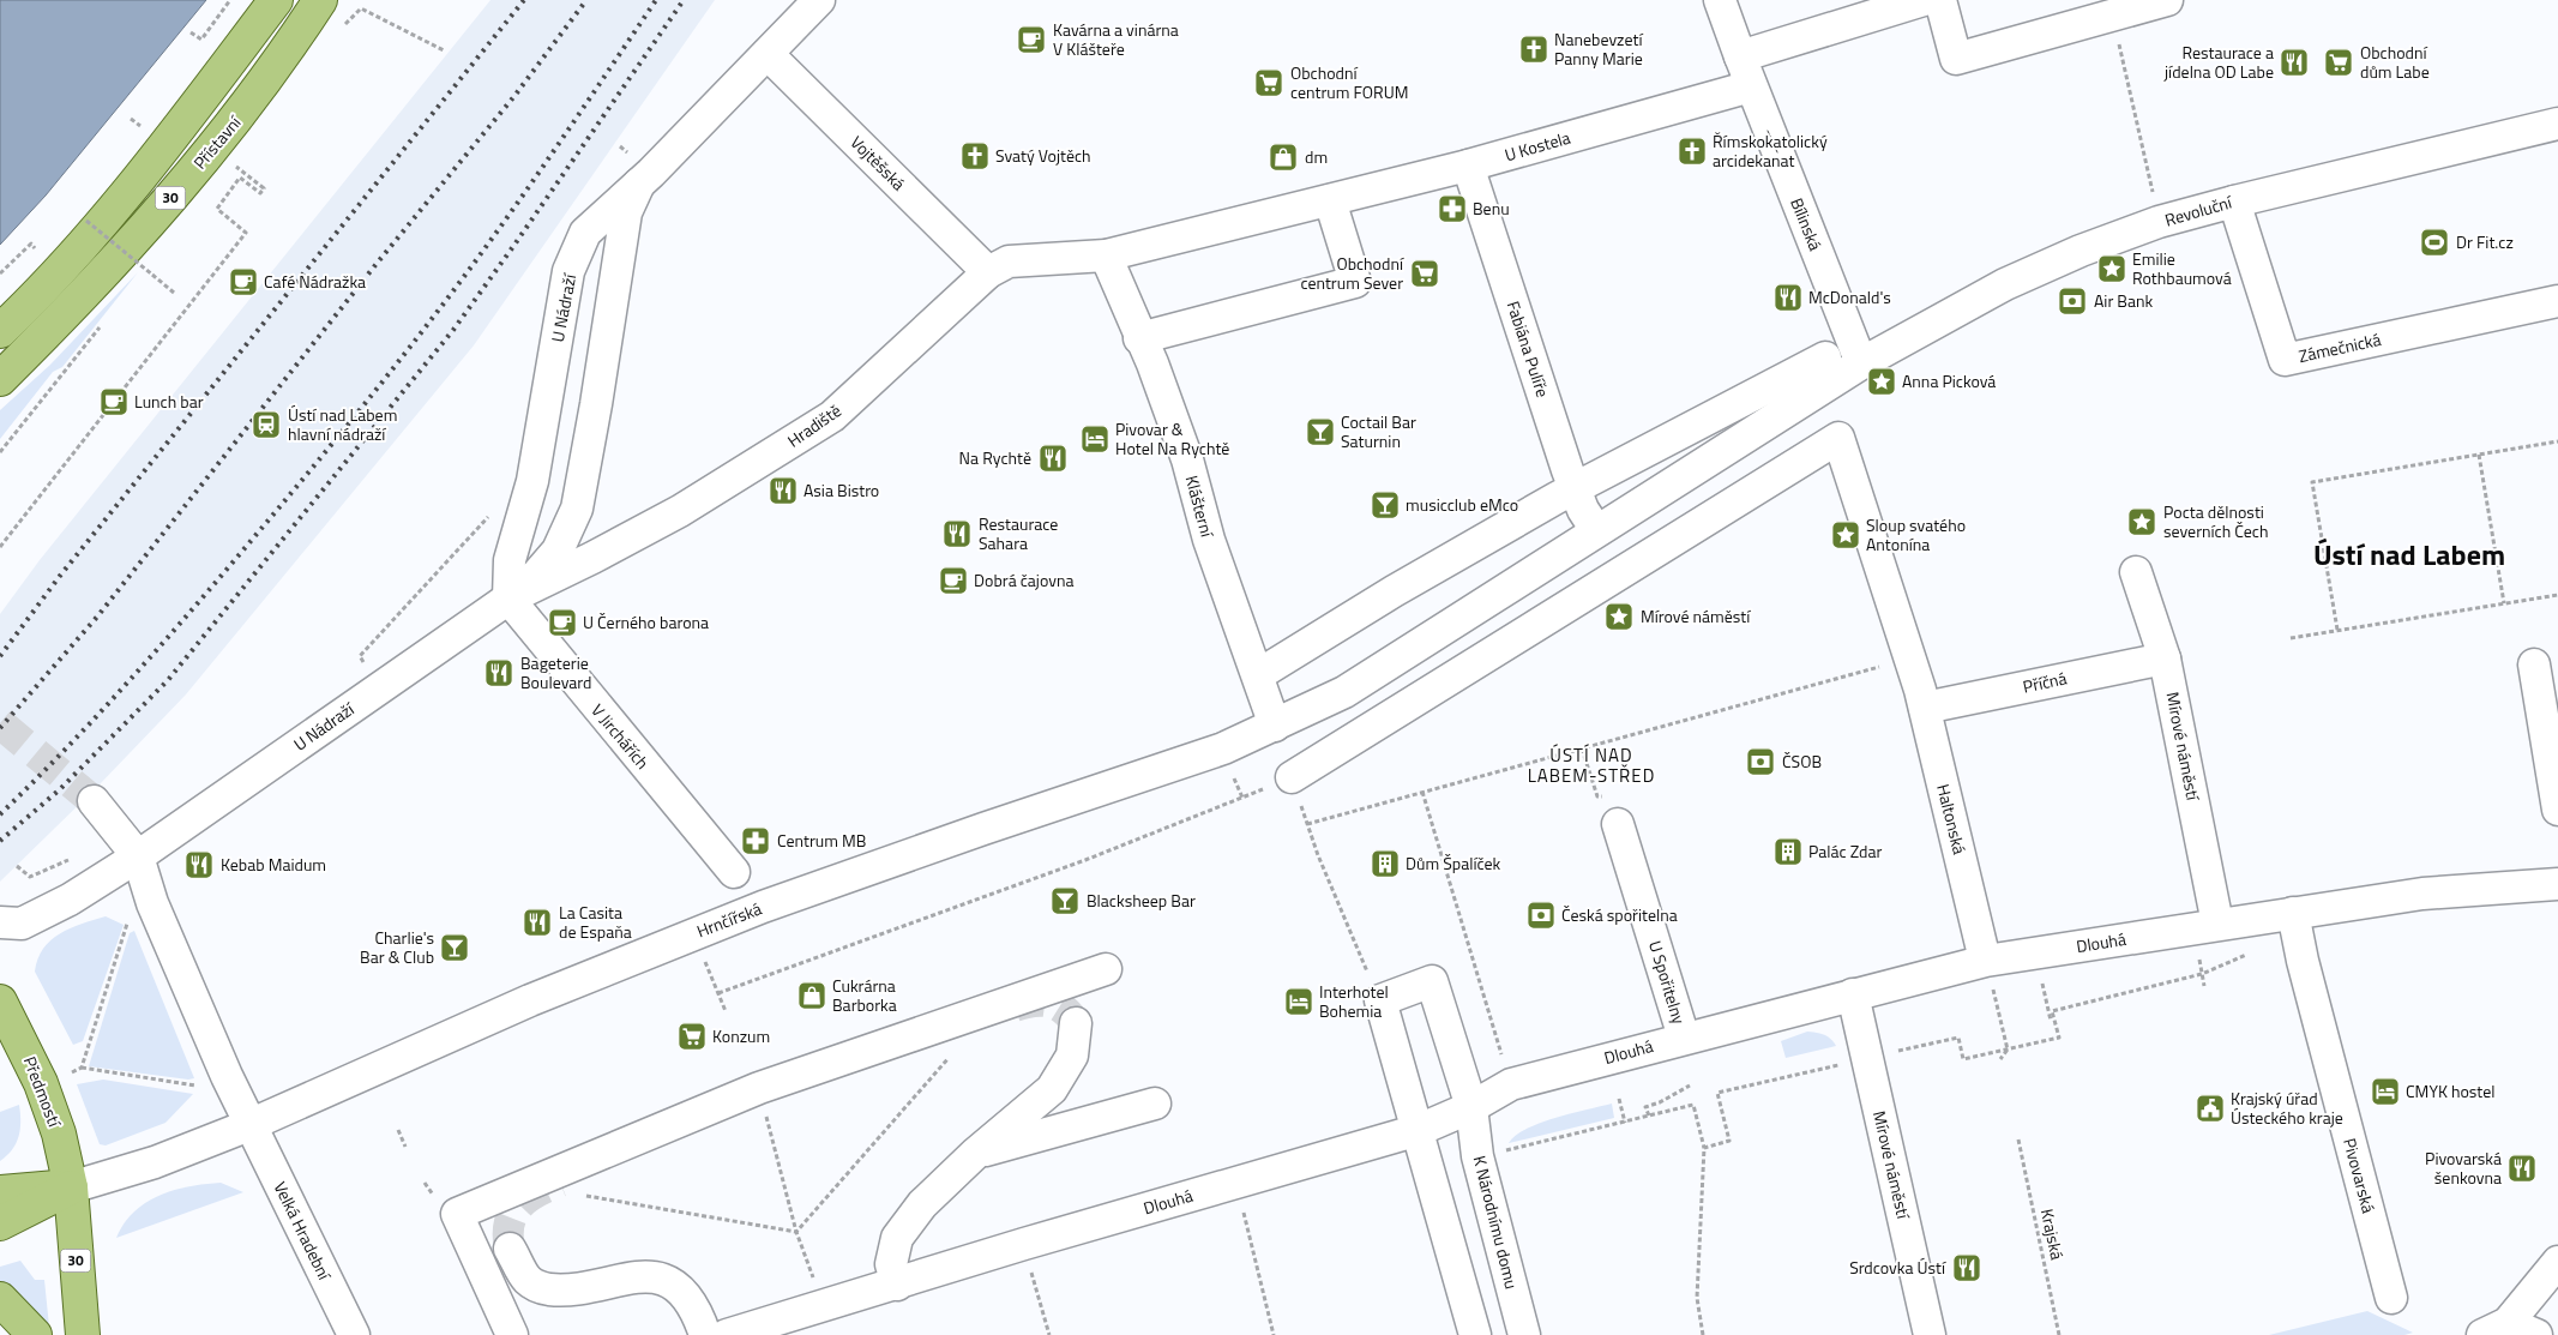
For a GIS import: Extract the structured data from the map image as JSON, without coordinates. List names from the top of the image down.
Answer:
{
  "streets": {
    "main road": ["Přístavní", "30", "Předmostí"],
    "street": [
      "U Kostela",
      "Vojtěšská",
      "Revoluční",
      "Bílinská",
      "U Nádraží",
      "Zámečnická",
      "Fabiána Pulíře",
      "Hradiště",
      "Klášterní",
      "Příčná",
      "V Jirchářích",
      "Mírové náměstí",
      "Haltonská",
      "Hrnčířská",
      "Dlouhá",
      "U Spořitelny",
      "Pivovarská",
      "K Národnímu domu",
      "Velká Hradební"
    ],
    "path": ["Krajská"]
  },
  "crossings": [
    ["U Kostela", "Bílinská"],
    ["U Kostela", "Fabiána Pulíře"],
    ["U Kostela", "Hradiště"],
    ["U Kostela", "Klášterní"],
    ["Vojtěšská", "U Nádraží"],
    ["Vojtěšská", "Hradiště"],
    ["30", "Předmostí"],
    ["Revoluční", "Bílinská"],
    ["Revoluční", "Zámečnická"],
    ["U Nádraží", "Hradiště"],
    ["U Nádraží", "V Jirchářích"],
    ["Hradiště", "Klášterní"],
    ["Hradiště", "V Jirchářích"],
    ["Příčná", "Mírové náměstí"],
    ["Příčná", "Haltonská"],
    ["Mírové náměstí", "Dlouhá"],
    ["Hrnčířská", "Velká Hradební"],
    ["Dlouhá", "U Spořitelny"],
    ["Dlouhá", "Pivovarská"],
    ["Dlouhá", "K Národnímu domu"]
  ],
  "districts": ["Ústí nad Labem", "ÚSTÍ NAD LABEM-STŘED"],
  "places": {
    "cafe": [
      "Kavárna a vinárna V Klášteře",
      "Café Nádražka",
      "Lunch bar",
      "Dobrá čajovna",
      "U Černého barona"
    ],
    "church": ["Nanebevzetí Panny Marie", "Římskokatolický arcidekanat", "Svatý Vojtěch"],
    "restaurant": [
      "Restaurace a jídelna OD Labe",
      "McDonald's",
      "Na Rychtě",
      "Asia Bistro",
      "Restaurace Sahara",
      "Bageterie Boulevard",
      "Kebab Maidum",
      "La Casita de Espaňa",
      "Pivovarská šenkovna",
      "Srdcovka Ústí"
    ],
    "supermarket": [
      "Obchodní dům Labe",
      "Obchodní centrum FORUM",
      "Obchodní centrum Sever",
      "Konzum"
    ],
    "shop": ["dm", "Cukrárna Barborka"],
    "pharmacy": ["Benu", "Centrum MB"],
    "sports": ["Dr Fit.cz"],
    "place": [
      "Emilie Rothbaumová",
      "Anna Picková",
      "Pocta dělnosti severních Čech",
      "Sloup svatého Antonína",
      "Mírové náměstí"
    ],
    "bank": ["Air Bank", "ČSOB", "Česká spořitelna"],
    "station": ["Ústí nad Labem hlavní nádraží"],
    "bar": [
      "Coctail Bar Saturnin",
      "musicclub eMco",
      "Blacksheep Bar",
      "Charlie's Bar & Club"
    ],
    "hotel": ["Pivovar & Hotel Na Rychtě", "Interhotel Bohemia", "CMYK hostel"],
    "building": ["Palác Zdar", "Dům Špalíček"],
    "public building": ["Krajský úřad Ústeckého kraje"]
  }
}
